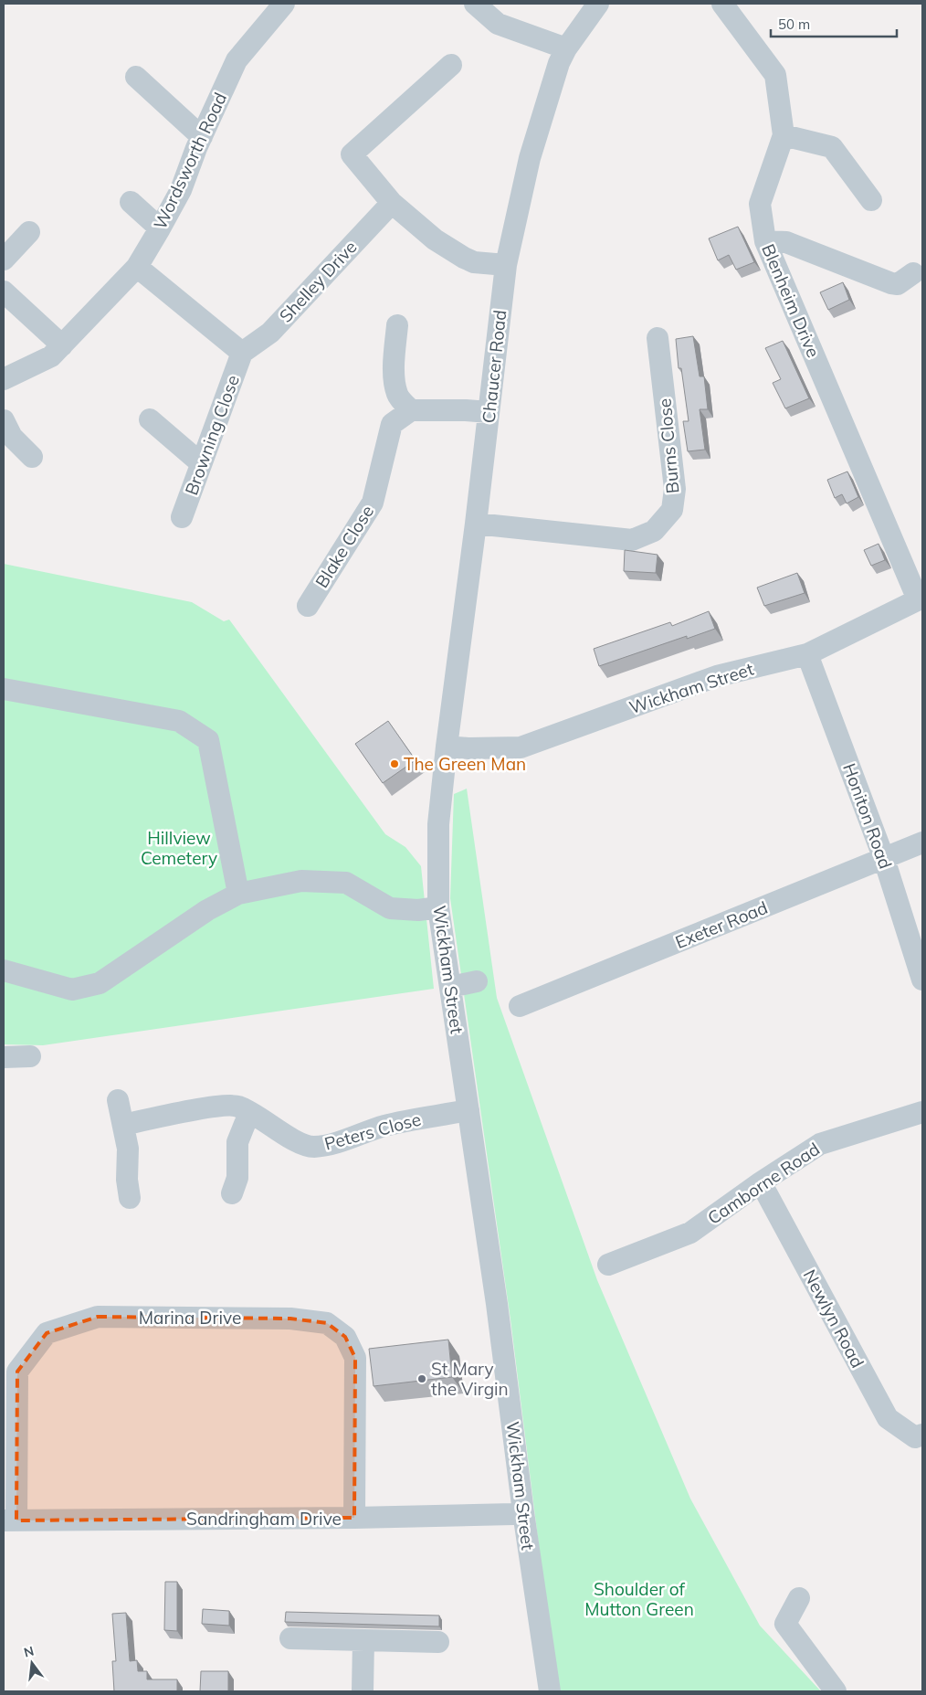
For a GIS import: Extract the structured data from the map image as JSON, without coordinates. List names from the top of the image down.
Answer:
{
  "streets": {
    "street": [
      "Wordsworth Road",
      "Shelley Drive",
      "Blenheim Drive",
      "Chaucer Road",
      "Browning Close",
      "Burns Close",
      "Blake Close",
      "Wickham Street",
      "Honiton Road",
      "Exeter Road",
      "Peters Close",
      "Camborne Road",
      "Marina Drive",
      "Newlyn Road",
      "Sandringham Drive"
    ]
  },
  "crossings": [
    ["Shelley Drive", "Browning Close"],
    ["Blenheim Drive", "Wickham Street"],
    ["Chaucer Road", "Burns Close"],
    ["Chaucer Road", "Wickham Street"],
    ["Wickham Street", "Honiton Road"],
    ["Wickham Street", "Peters Close"],
    ["Wickham Street", "Sandringham Drive"],
    ["Honiton Road", "Exeter Road"],
    ["Camborne Road", "Newlyn Road"],
    ["Marina Drive", "Sandringham Drive"]
  ],
  "parks": ["Hillview Cemetery", "Shoulder of Mutton Green"],
  "places": ["The Green Man", "St Mary the Virgin"],
  "scale_bar": "50 m",
  "north": "top"
}
